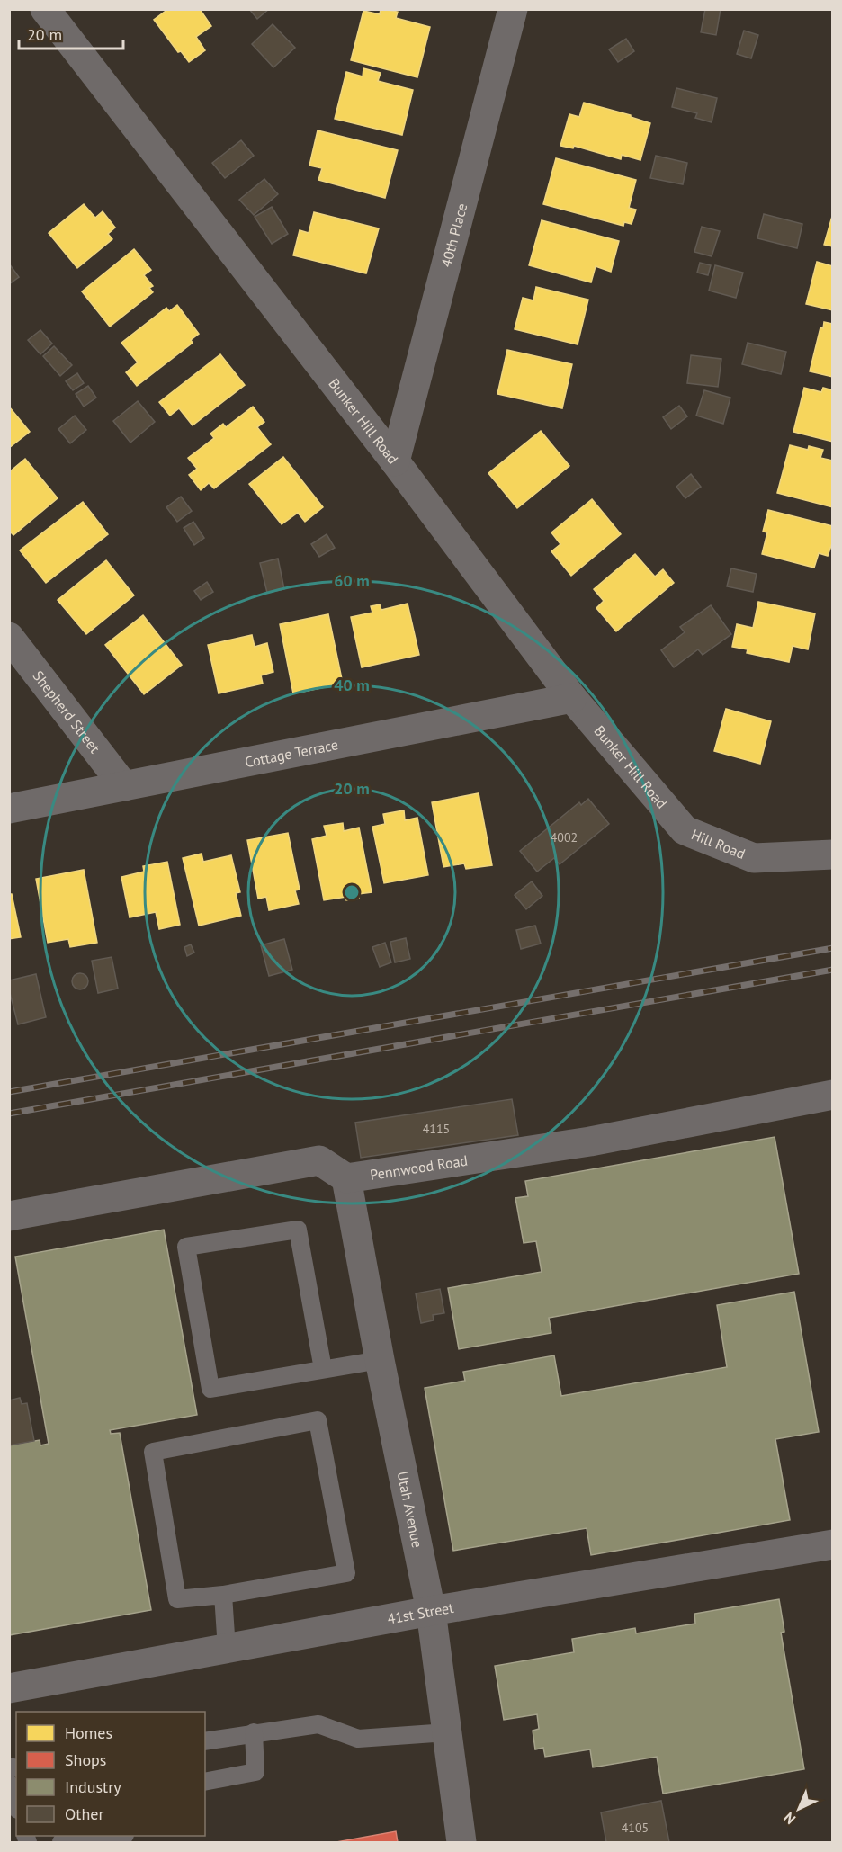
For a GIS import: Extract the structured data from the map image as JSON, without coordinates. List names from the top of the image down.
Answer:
{
  "streets": {
    "street": [
      "40th Place",
      "Bunker Hill Road",
      "Shepherd Street",
      "Cottage Terrace",
      "Hill Road",
      "Pennwood Road",
      "Utah Avenue",
      "41st Street"
    ]
  },
  "crossings": [
    ["40th Place", "Bunker Hill Road"],
    ["Bunker Hill Road", "Cottage Terrace"],
    ["Bunker Hill Road", "Hill Road"],
    ["Shepherd Street", "Cottage Terrace"],
    ["Pennwood Road", "Utah Avenue"],
    ["Utah Avenue", "41st Street"]
  ],
  "house_numbers": ["4002", "4115", "4105"],
  "legend": [
    "Homes",
    "Shops",
    "Industry",
    "Other"
  ],
  "scale_bar": "20 m",
  "north": "bottom left",
  "rings": ["60 m", "40 m", "20 m"]
}
